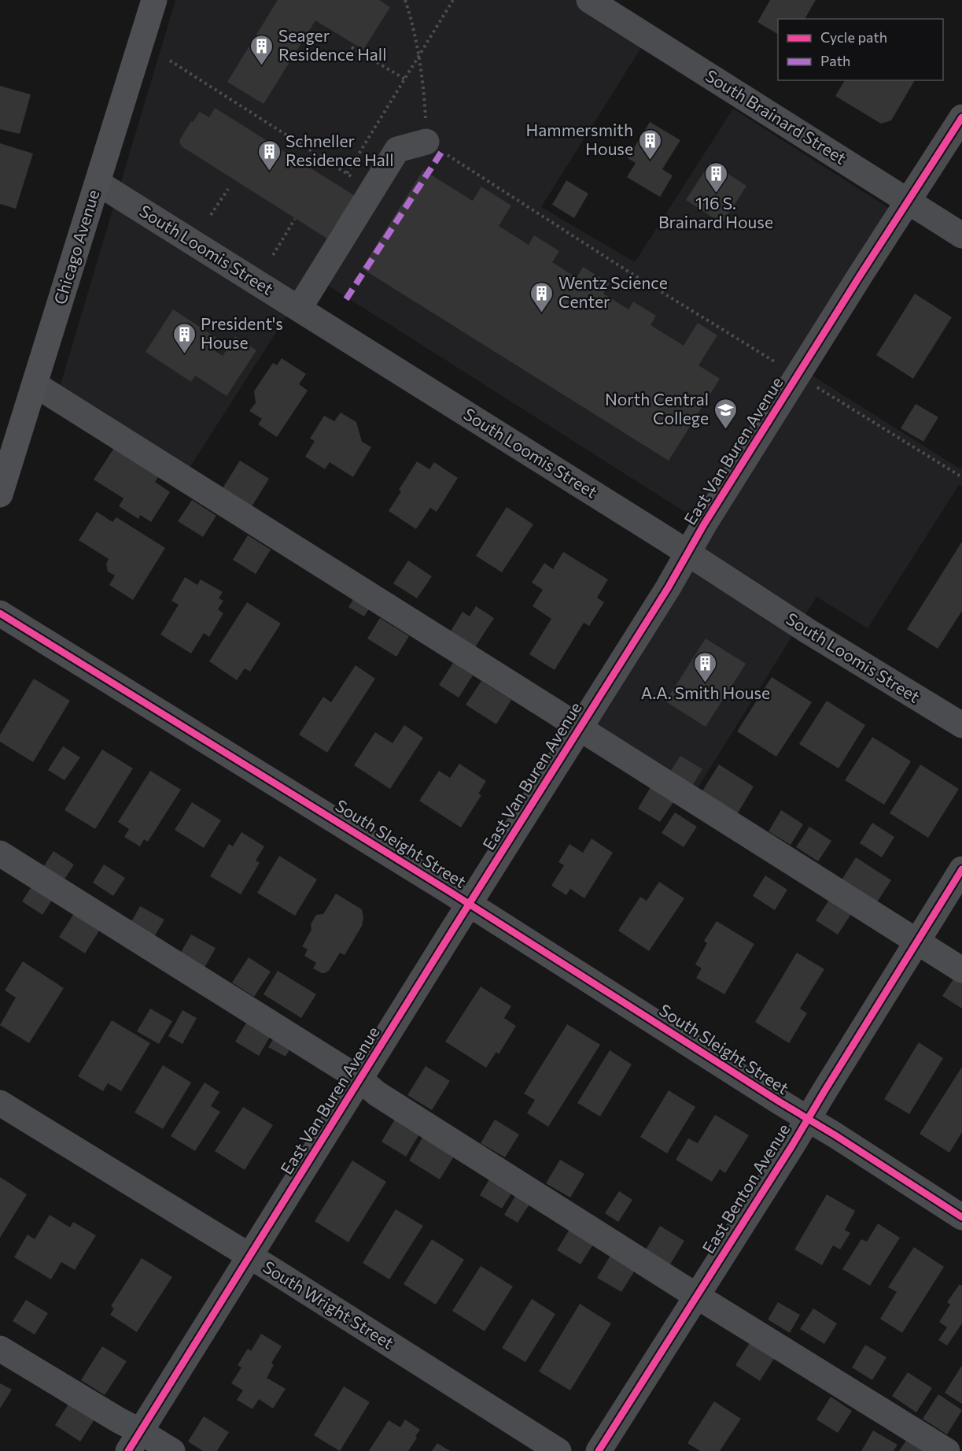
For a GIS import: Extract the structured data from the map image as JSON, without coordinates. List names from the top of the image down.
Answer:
{
  "streets": {
    "main road": ["Chicago Avenue"],
    "street": [
      "South Brainard Street",
      "South Loomis Street",
      "East Van Buren Avenue",
      "South Sleight Street",
      "East Benton Avenue",
      "South Wright Street"
    ]
  },
  "crossings": [
    ["South Brainard Street", "East Van Buren Avenue"],
    ["Chicago Avenue", "South Loomis Street"],
    ["South Loomis Street", "East Van Buren Avenue"],
    ["East Van Buren Avenue", "South Sleight Street"],
    ["East Van Buren Avenue", "South Wright Street"],
    ["South Sleight Street", "East Benton Avenue"]
  ],
  "places": {
    "building": [
      "Seager Residence Hall",
      "Hammersmith House",
      "Schneller Residence Hall",
      "116 S. Brainard House",
      "Wentz Science Center",
      "President's House",
      "A.A. Smith House"
    ],
    "school or university": ["North Central College"]
  },
  "legend": ["Cycle path", "Path"]
}
